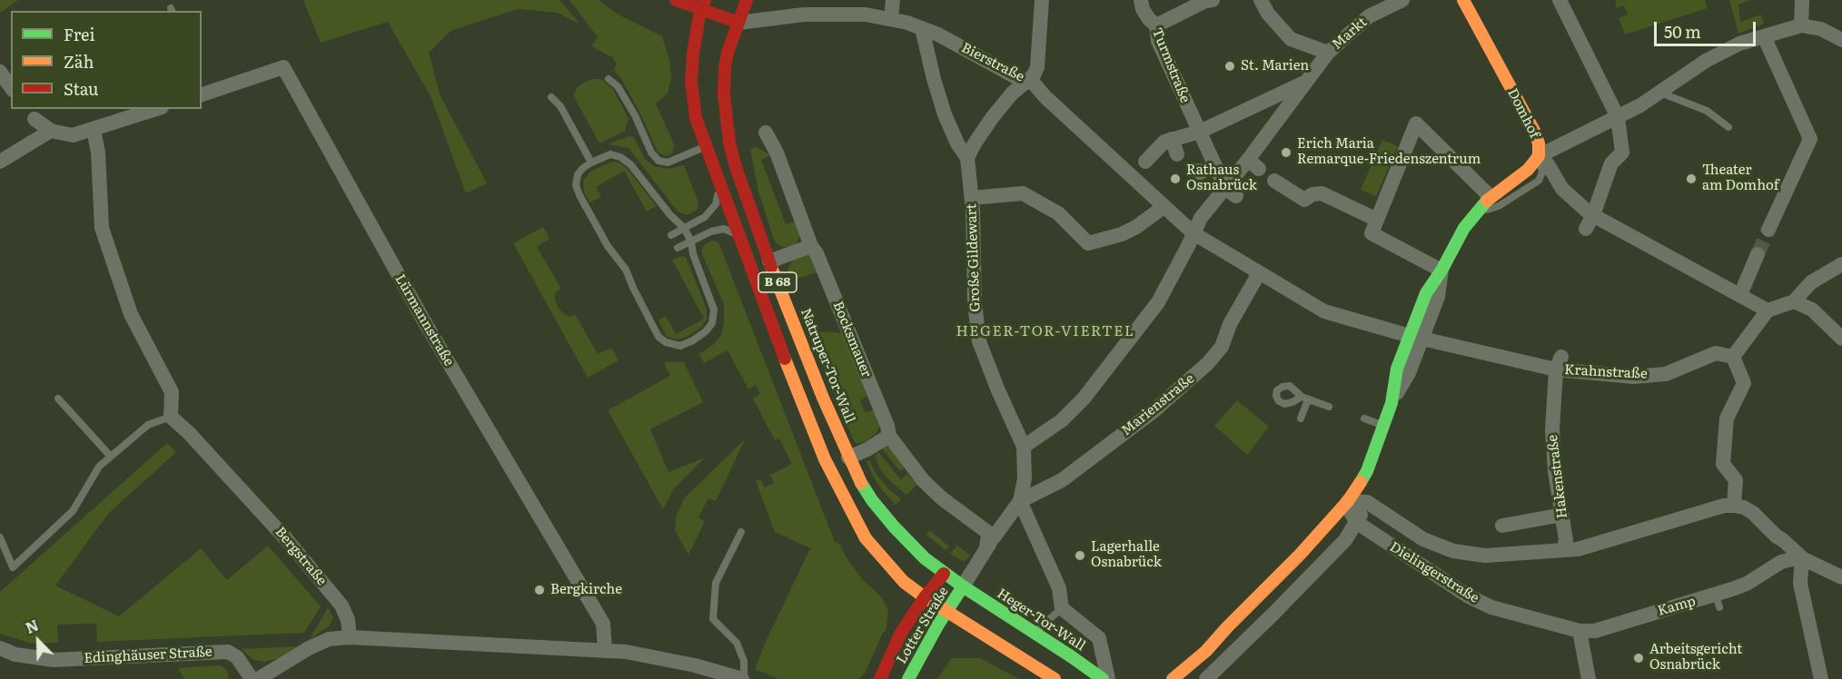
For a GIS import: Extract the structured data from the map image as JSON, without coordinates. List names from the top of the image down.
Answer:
{
  "streets": {
    "main road": [
      "Domhof",
      "B 68",
      "Natruper-Tor-Wall",
      "Heger-Tor-Wall",
      "Lotter Straße"
    ],
    "street": [
      "Markt",
      "Bierstraße",
      "Turmstraße",
      "Große Gildewart",
      "Lürmannstraße",
      "Bocksmauer",
      "Krahnstraße",
      "Marienstraße",
      "Hakenstraße",
      "Bergstraße",
      "Dielingerstraße",
      "Kamp",
      "Edinghäuser Straße"
    ]
  },
  "crossings": [
    ["Markt", "Bierstraße"],
    ["Markt", "Große Gildewart"],
    ["Markt", "Krahnstraße"],
    ["Bierstraße", "Große Gildewart"],
    ["Bierstraße", "B 68"],
    ["Bierstraße", "Natruper-Tor-Wall"],
    ["Bierstraße", "Krahnstraße"],
    ["B 68", "Natruper-Tor-Wall"],
    ["B 68", "Lotter Straße"],
    ["Natruper-Tor-Wall", "Heger-Tor-Wall"],
    ["Natruper-Tor-Wall", "Lotter Straße"],
    ["Krahnstraße", "Marienstraße"],
    ["Krahnstraße", "Hakenstraße"],
    ["Hakenstraße", "Dielingerstraße"],
    ["Dielingerstraße", "Kamp"],
    ["Heger-Tor-Wall", "Lotter Straße"]
  ],
  "districts": ["HEGER-TOR-VIERTEL"],
  "places": [
    "St. Marien",
    "Erich Maria Remarque-Friedenszentrum",
    "Rathaus Osnabrück",
    "Theater am Domhof",
    "Lagerhalle Osnabrück",
    "Bergkirche",
    "Arbeitsgericht Osnabrück"
  ],
  "legend": ["Frei", "Zäh", "Stau"],
  "scale_bar": "50 m",
  "north": "top left"
}
